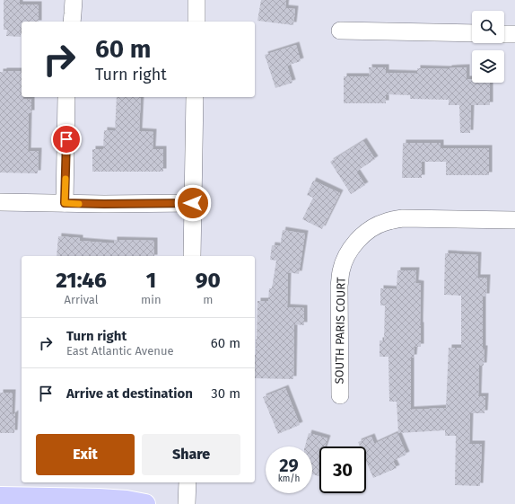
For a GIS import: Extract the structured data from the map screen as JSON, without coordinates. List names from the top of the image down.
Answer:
{
  "streets": {
    "street": ["SOUTH PARIS COURT"]
  },
  "page": {
    "turn": ["60 m", "Turn right"],
    "eta": [
      "21:46",
      "Arrival",
      "1",
      "min",
      "90",
      "m"
    ],
    "list": [
      {
        "name": "Turn right",
        "note": "East Atlantic Avenue",
        "value": "60 m"
      },
      {
        "name": "Arrive at destination",
        "value": "30 m"
      }
    ],
    "buttons": ["Exit", "Share"],
    "speed": "29 km/h",
    "limit": "30"
  }
}
